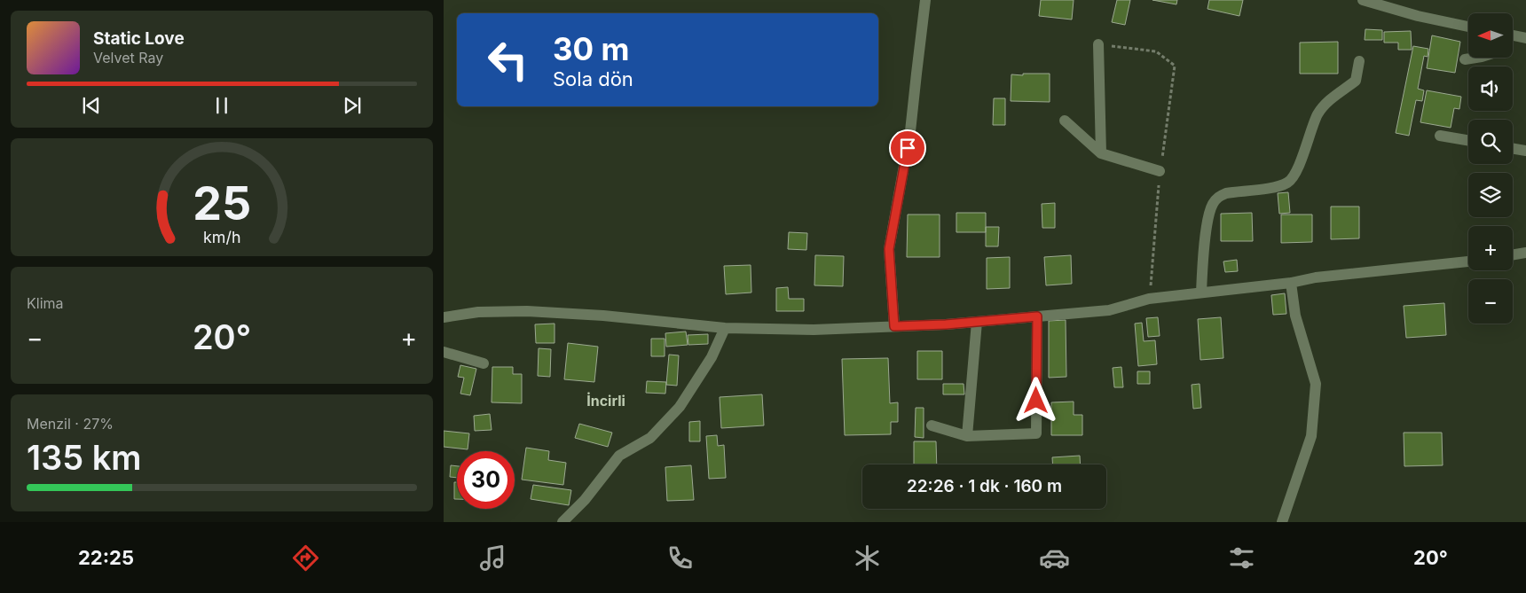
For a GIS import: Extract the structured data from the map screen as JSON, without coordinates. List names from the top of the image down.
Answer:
{
  "districts": ["İncirli"],
  "north": "left",
  "page": {
    "map_buttons": ["+", "−"],
    "turn": ["30 m", "Sola dön"],
    "song": ["Static Love", "Velvet Ray"],
    "tile": [
      "Klima",
      ["Menzil · 27%", "135 km"]
    ],
    "heat": ["−", "20°", "+"],
    "limit": "30",
    "trip": "22:26 · 1 dk · 160 m",
    "tabs": ["22:25", "20°"],
    "gauge": ["25", "km/h"]
  }
}
